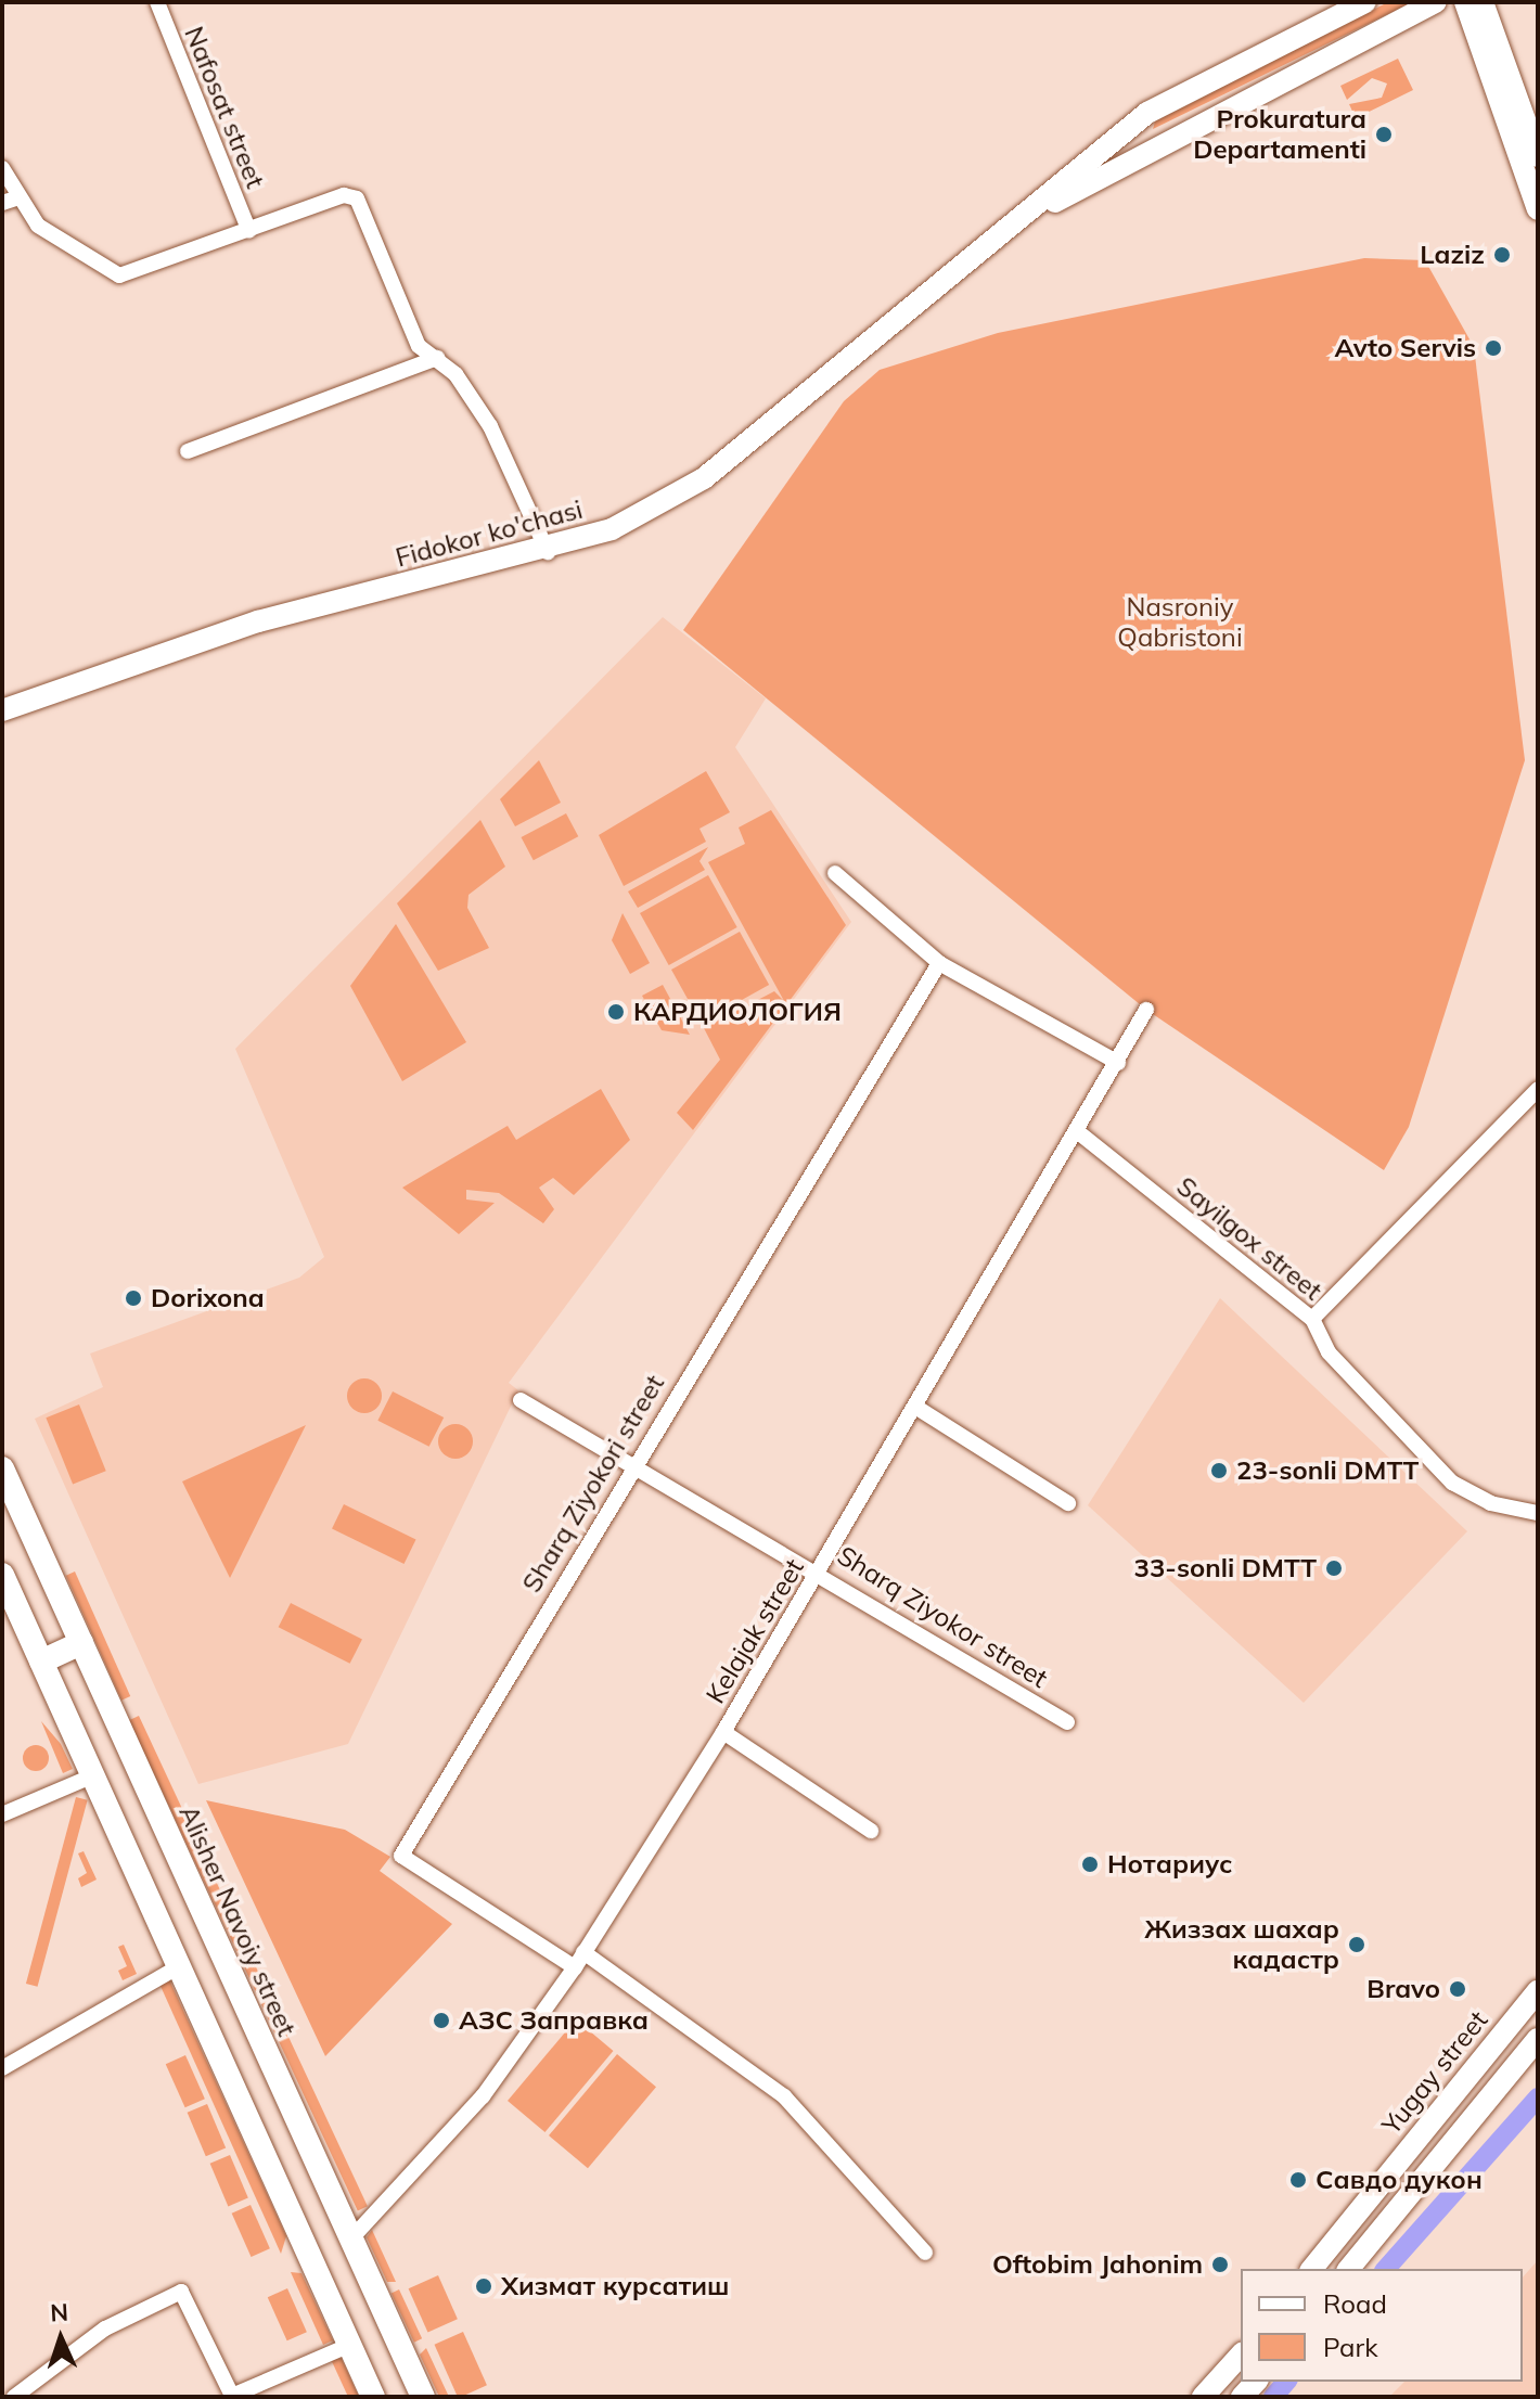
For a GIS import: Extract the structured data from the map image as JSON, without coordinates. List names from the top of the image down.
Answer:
{
  "streets": {
    "main road": ["Alisher Navoiy street"],
    "street": [
      "Nafosat street",
      "Fidokor ko'chasi",
      "Sayilgox street",
      "Sharq Ziyokori street",
      "Sharq Ziyokor street",
      "Kelajak street",
      "Yugay street"
    ]
  },
  "crossings": [
    ["Sayilgox street", "Kelajak street"],
    ["Sharq Ziyokori street", "Sharq Ziyokor street"],
    ["Sharq Ziyokori street", "Kelajak street"],
    ["Sharq Ziyokor street", "Kelajak street"],
    ["Kelajak street", "Alisher Navoiy street"]
  ],
  "parks": ["Nasroniy Qabristoni"],
  "places": [
    "Prokuratura Departamenti",
    "Laziz",
    "Avto Servis",
    "КАРДИОЛОГИЯ",
    "Dorixona",
    "23-sonli DMTT",
    "33-sonli DMTT",
    "Нотариус",
    "Жиззах шахар кадастр",
    "Bravo",
    "АЗС Заправка",
    "Cавдо дукон",
    "Oftobim Jahonim",
    "Хизмат курсатиш"
  ],
  "legend": ["Road", "Park"],
  "north": "top"
}
